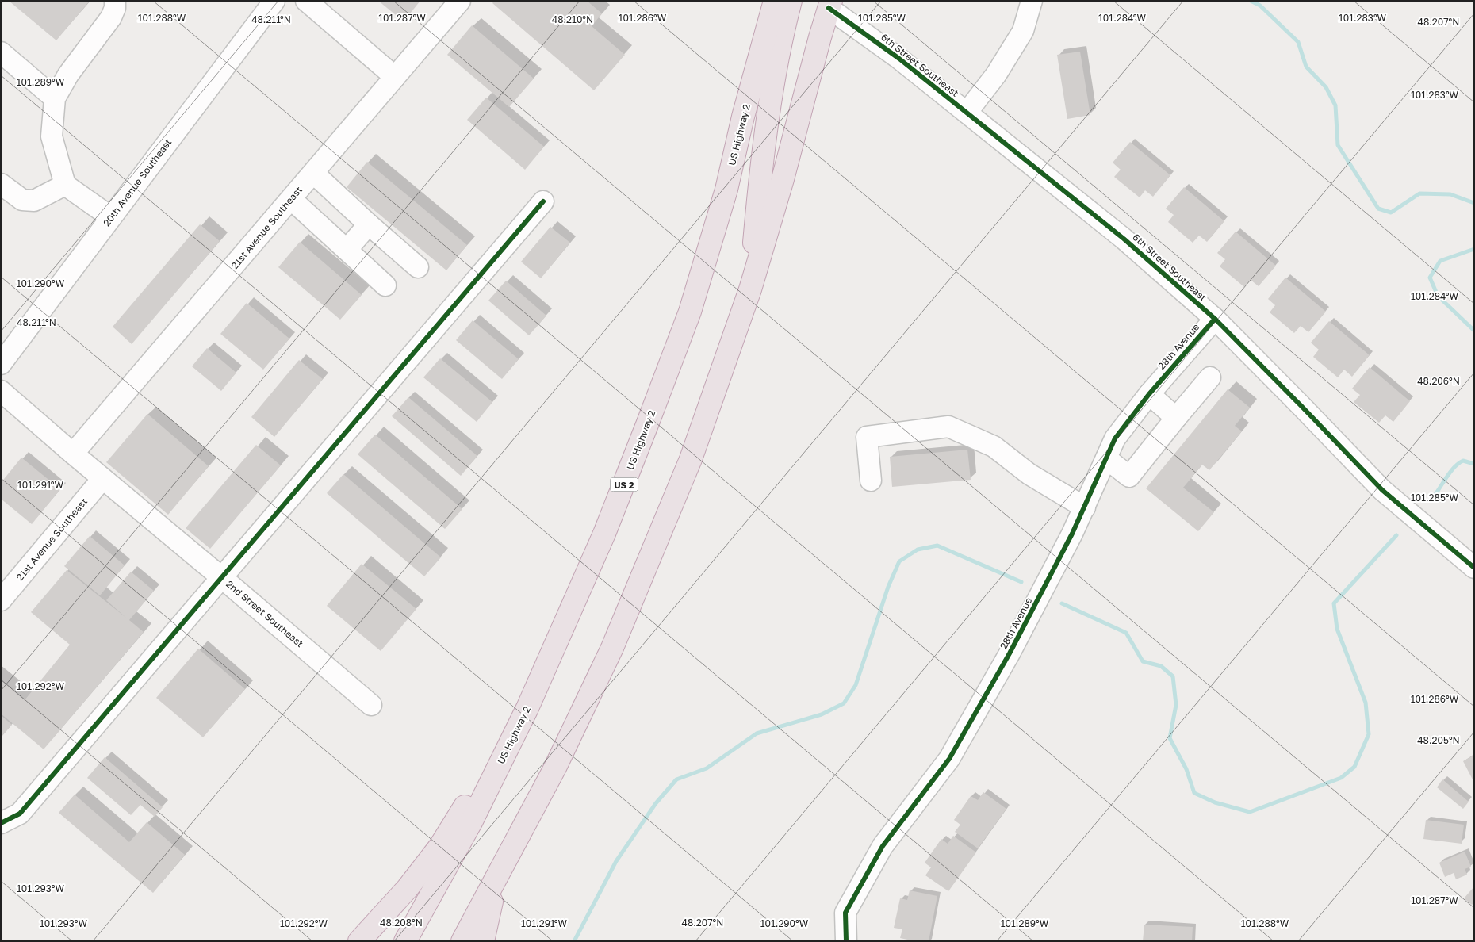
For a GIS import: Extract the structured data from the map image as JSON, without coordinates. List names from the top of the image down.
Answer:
{
  "streets": {
    "highway": ["US Highway 2", "US 2"],
    "street": [
      "6th Street Southeast",
      "20th Avenue Southeast",
      "21st Avenue Southeast",
      "28th Avenue",
      "2nd Street Southeast"
    ]
  },
  "crossings": [
    ["6th Street Southeast", "28th Avenue"],
    ["21st Avenue Southeast", "2nd Street Southeast"]
  ],
  "coordinates": [
    "101.285°W",
    "101.283°W",
    "101.288°W",
    "101.287°W",
    "101.286°W",
    "101.284°W",
    "48.211°N",
    "48.210°N",
    "48.207°N",
    "101.289°W",
    "101.290°W",
    "48.206°N",
    "101.291°W",
    "101.292°W",
    "48.205°N",
    "101.293°W",
    "48.208°N"
  ]
}
